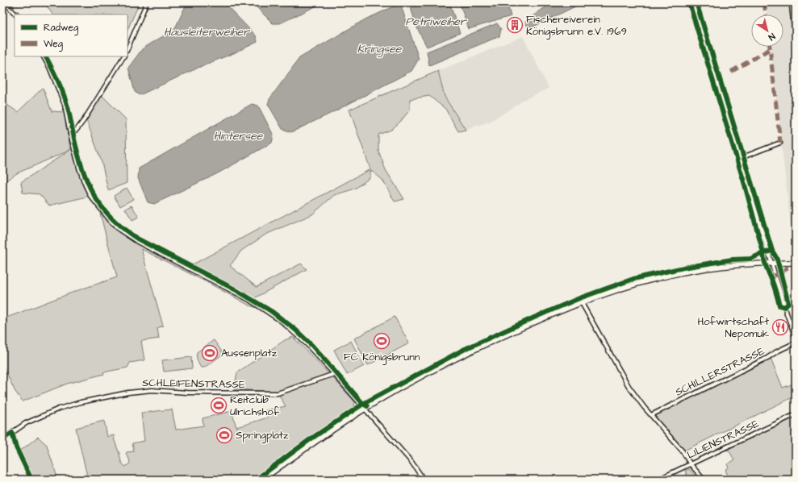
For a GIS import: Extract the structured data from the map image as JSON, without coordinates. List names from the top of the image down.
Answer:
{
  "streets": {
    "street": ["SCHILLERSTRASSE", "SCHLEIFENSTRASSE", "LILIENSTRASSE"]
  },
  "water": [
    "Petriweiher",
    "Hausleiterweiher",
    "Kringsee",
    "Hintersee"
  ],
  "places": {
    "building": ["Fischereiverein Königsbrunn e.V. 1969"],
    "restaurant": ["Hofwirtschaft Nepomuk"],
    "sports": [
      "FC Königsbrunn",
      "Aussenplatz",
      "Reitclub Ulrichshof",
      "Springplatz"
    ]
  },
  "legend": ["Radweg", "Weg"],
  "north": "bottom right"
}
